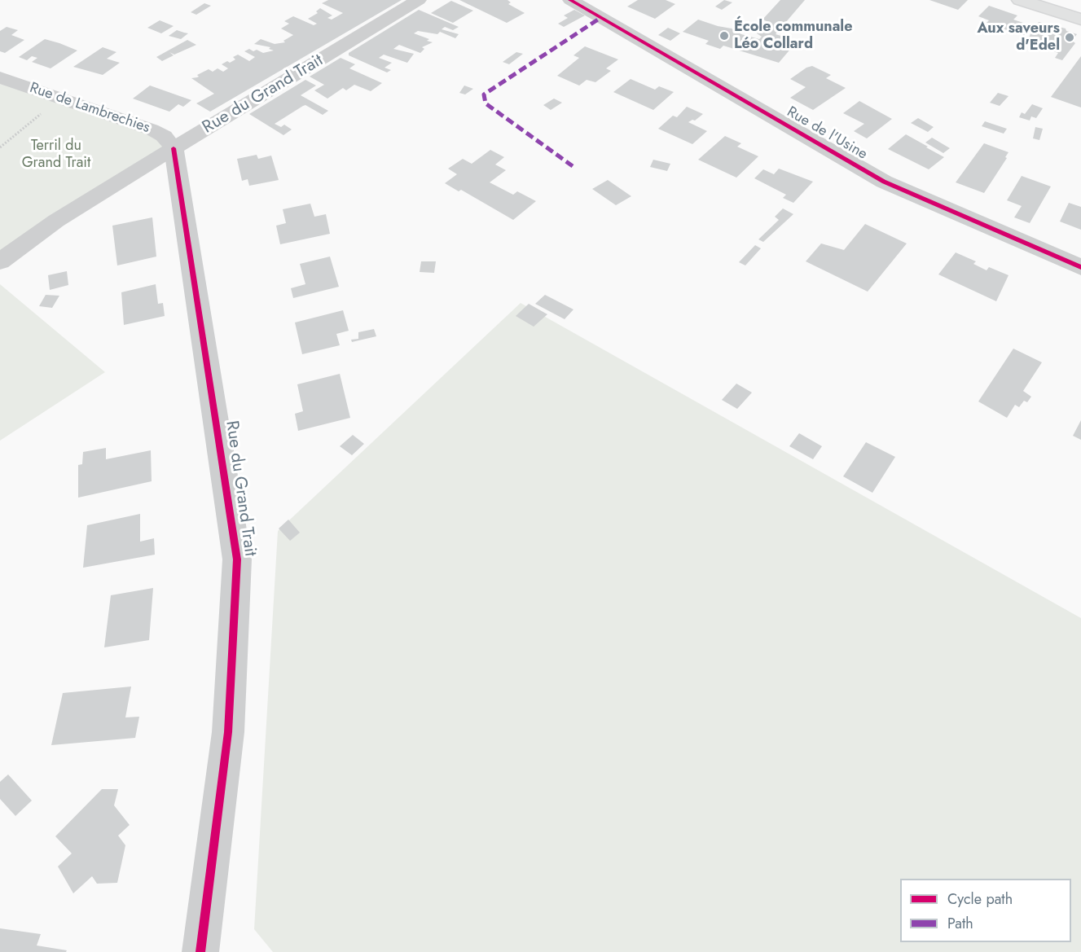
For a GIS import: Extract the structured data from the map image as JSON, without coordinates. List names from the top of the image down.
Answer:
{
  "streets": {
    "street": ["Rue du Grand Trait", "Rue de Lambrechies", "Rue de l'Usine"]
  },
  "crossings": [
    ["Rue du Grand Trait", "Rue de Lambrechies"]
  ],
  "parks": ["Terril du Grand Trait"],
  "places": ["École communale Léo Collard", "Aux saveurs d'Edel"],
  "legend": ["Cycle path", "Path"]
}
